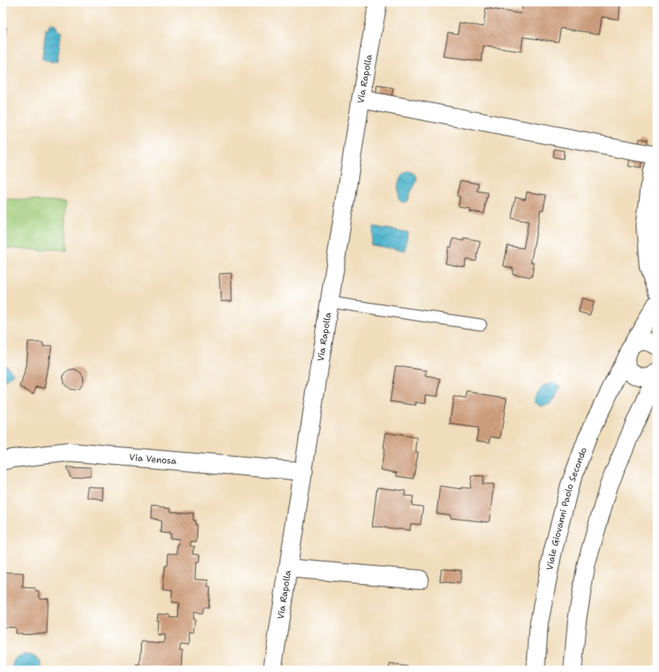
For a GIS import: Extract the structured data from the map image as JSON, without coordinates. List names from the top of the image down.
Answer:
{
  "streets": {
    "street": ["Via Rapolla", "Via Venosa", "Viale Giovanni Paolo Secondo"]
  },
  "crossings": [
    ["Via Rapolla", "Via Venosa"]
  ]
}
